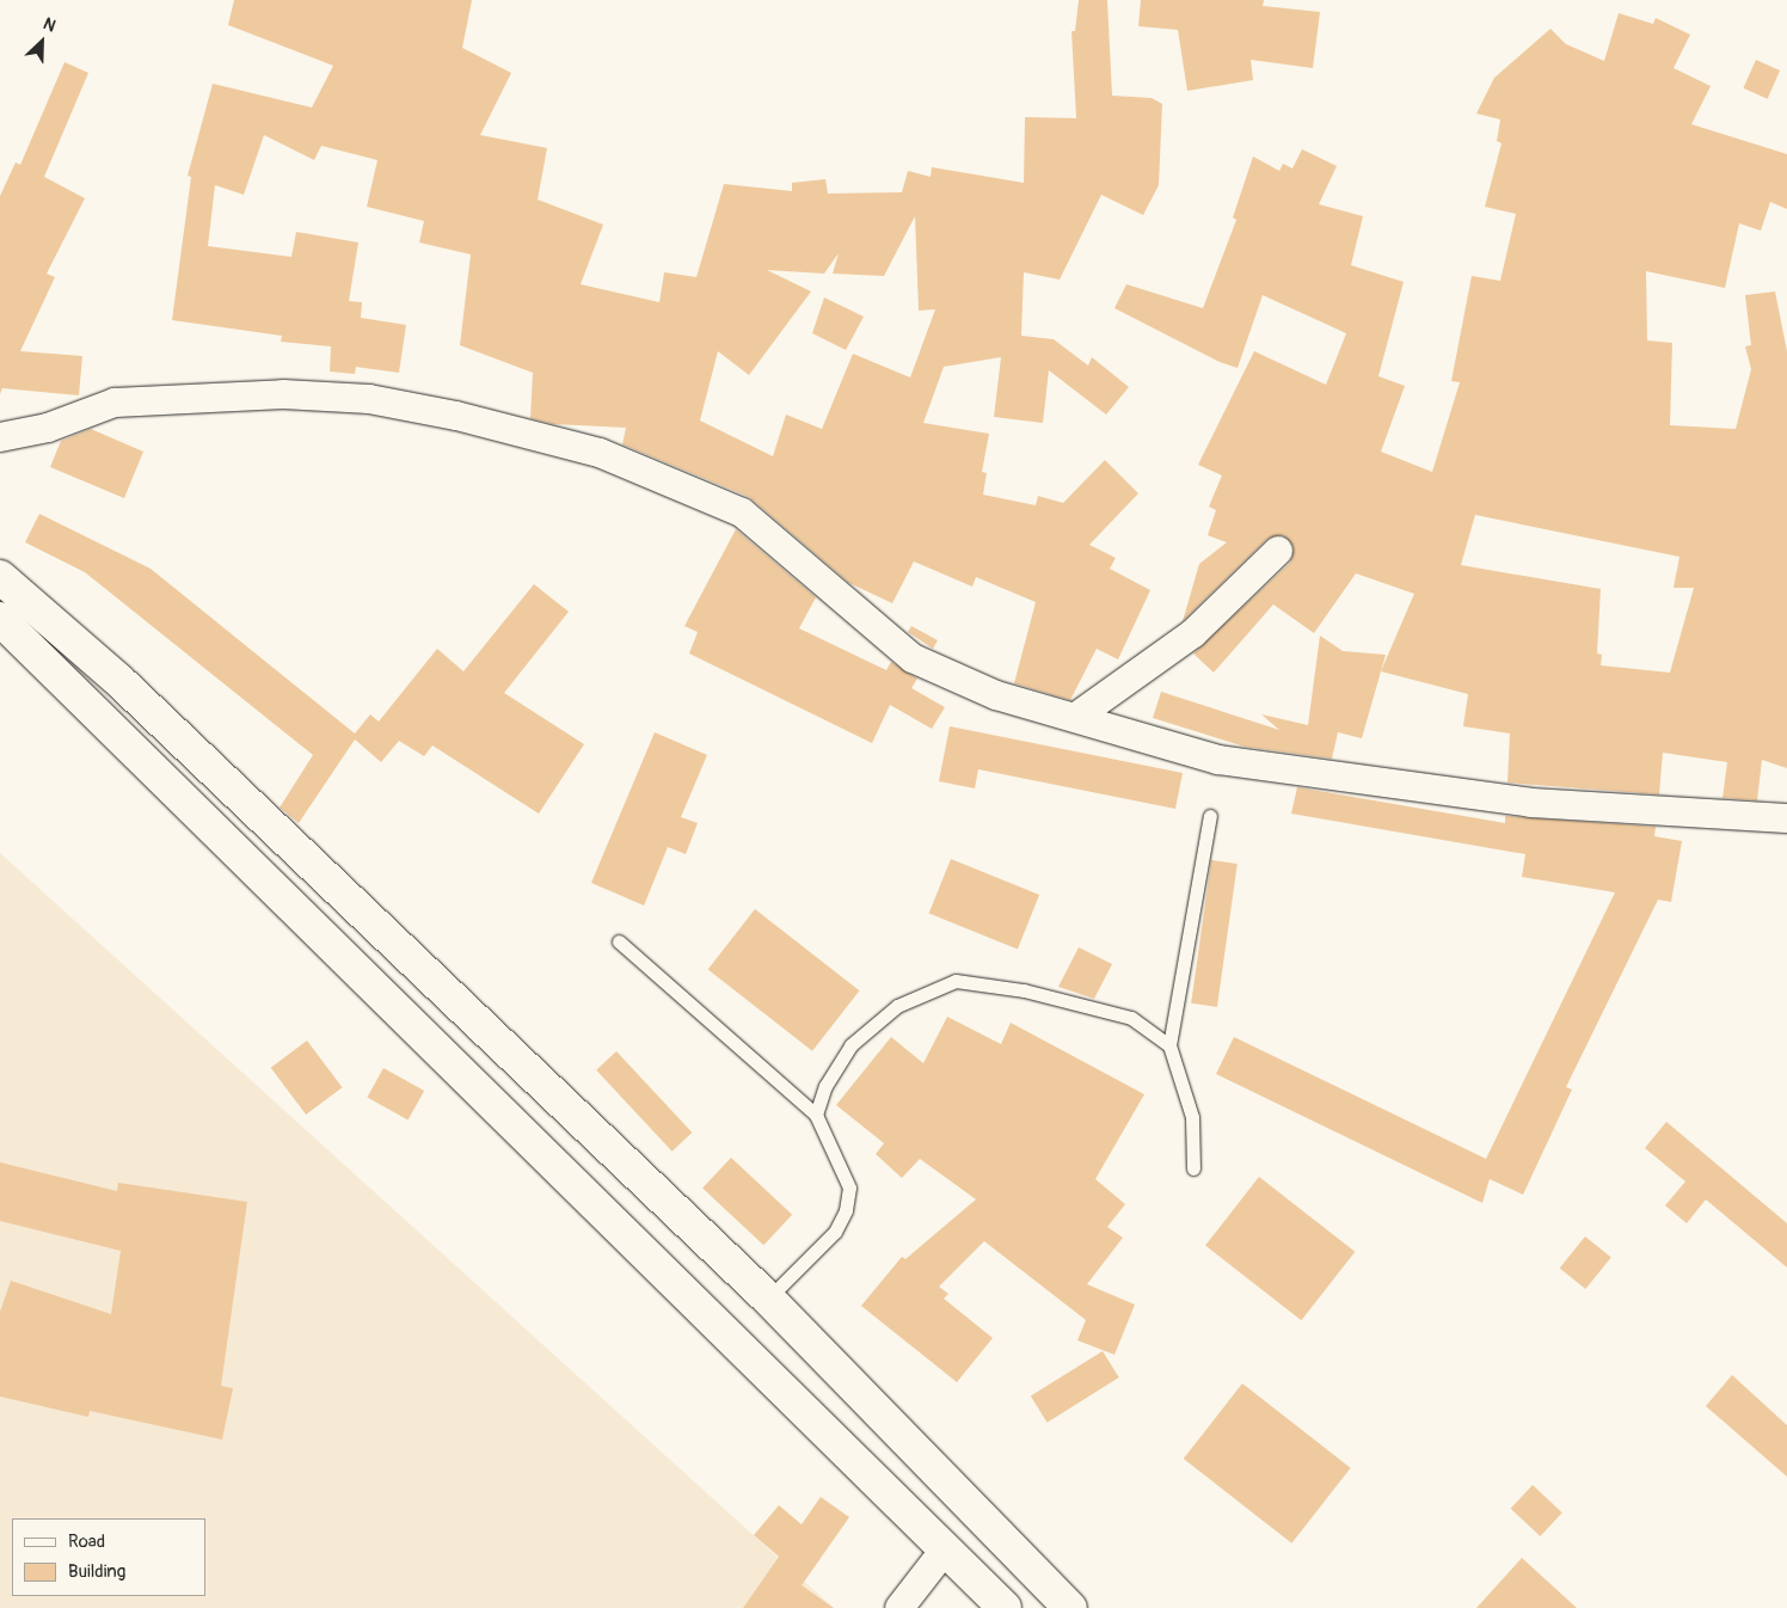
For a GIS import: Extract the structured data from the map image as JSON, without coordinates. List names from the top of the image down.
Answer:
{
  "legend": ["Road", "Building"],
  "north": "top right"
}
